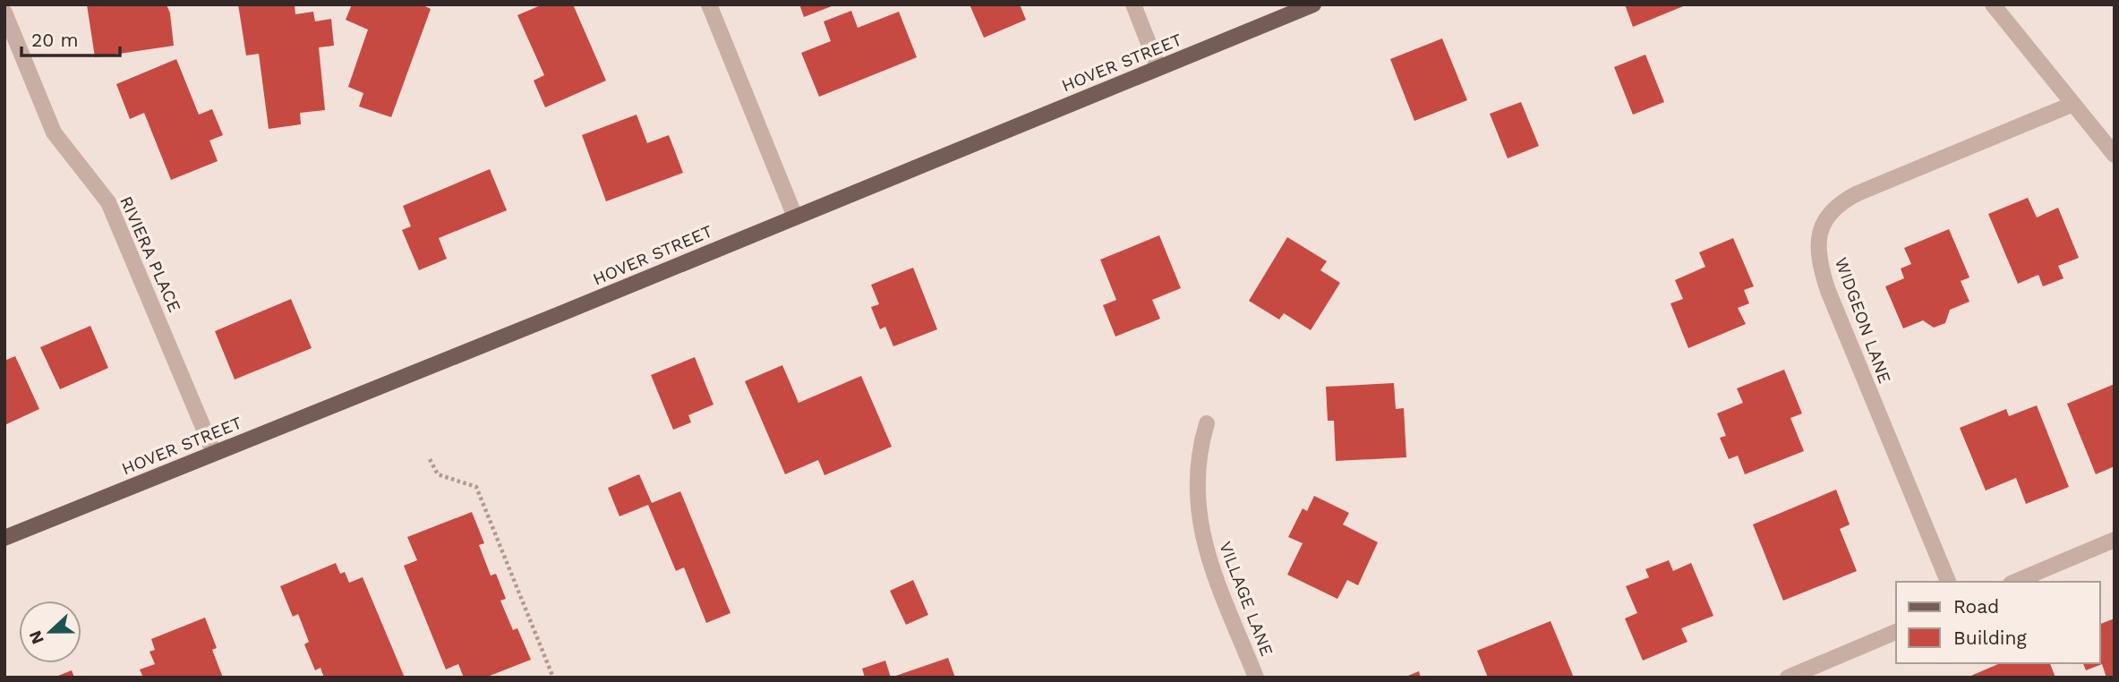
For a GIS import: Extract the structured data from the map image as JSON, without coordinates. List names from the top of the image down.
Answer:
{
  "streets": {
    "main road": ["HOVER STREET"],
    "street": ["RIVIERA PLACE", "WIDGEON LANE", "VILLAGE LANE"]
  },
  "crossings": [
    ["HOVER STREET", "RIVIERA PLACE"]
  ],
  "legend": ["Road", "Building"],
  "scale_bar": "20 m",
  "north": "left"
}
